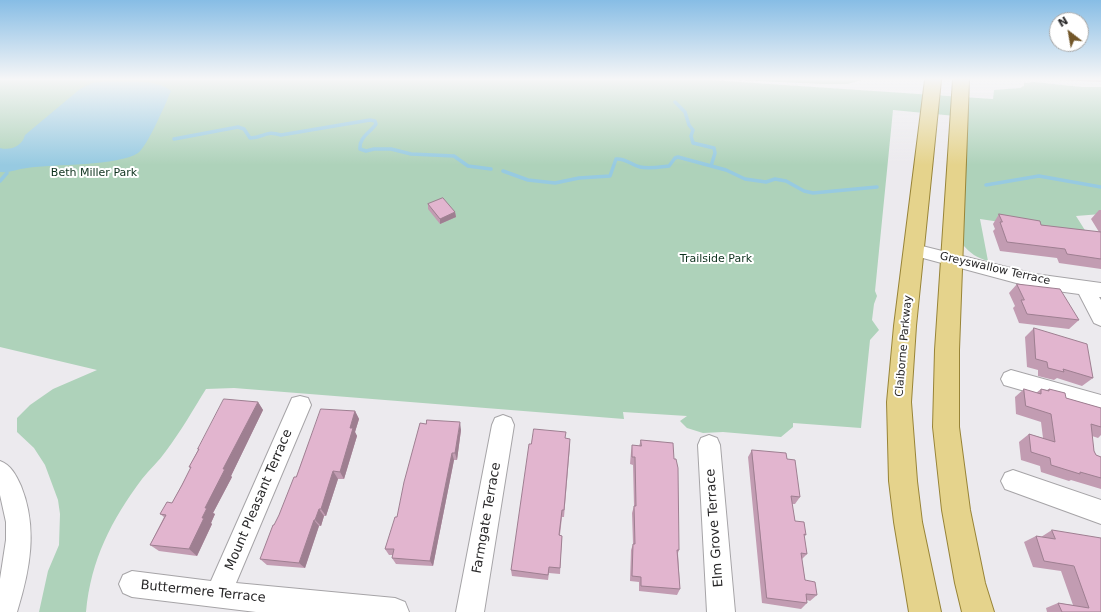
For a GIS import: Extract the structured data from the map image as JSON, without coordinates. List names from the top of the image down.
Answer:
{
  "streets": {
    "main road": ["Claiborne Parkway"],
    "street": [
      "Greyswallow Terrace",
      "Mount Pleasant Terrace",
      "Farmgate Terrace",
      "Elm Grove Terrace",
      "Buttermere Terrace"
    ]
  },
  "crossings": [
    ["Greyswallow Terrace", "Claiborne Parkway"],
    ["Mount Pleasant Terrace", "Buttermere Terrace"]
  ],
  "parks": ["Beth Miller Park", "Trailside Park"],
  "north": "top left"
}
